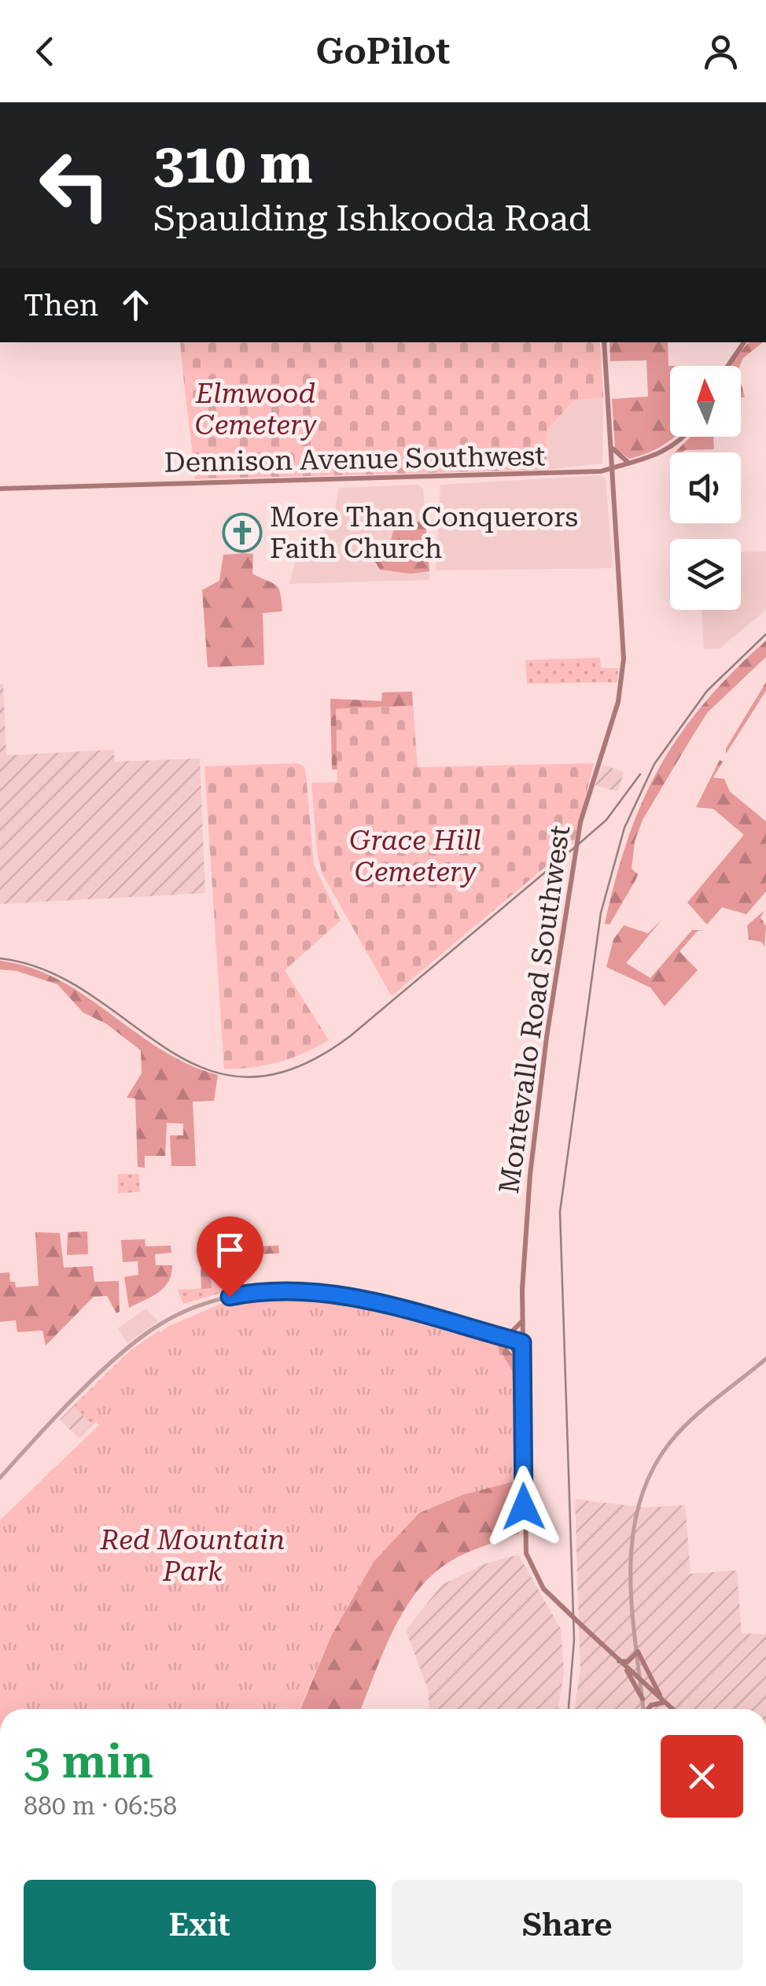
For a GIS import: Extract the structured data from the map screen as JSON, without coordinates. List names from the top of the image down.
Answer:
{
  "streets": {
    "main road": ["Dennison Avenue Southwest", "Montevallo Road Southwest"]
  },
  "crossings": [
    ["Dennison Avenue Southwest", "Montevallo Road Southwest"]
  ],
  "parks": ["Elmwood Cemetery", "Grace Hill Cemetery", "Red Mountain Park"],
  "places": {
    "church": ["More Than Conquerors Faith Church"]
  },
  "north": "top",
  "page": {
    "header": "GoPilot",
    "turn": ["310 m", "Spaulding Ishkooda Road"],
    "then": "Then",
    "heading": ["3 min", "880 m · 06:58"],
    "buttons": ["Exit", "Share"]
  }
}
